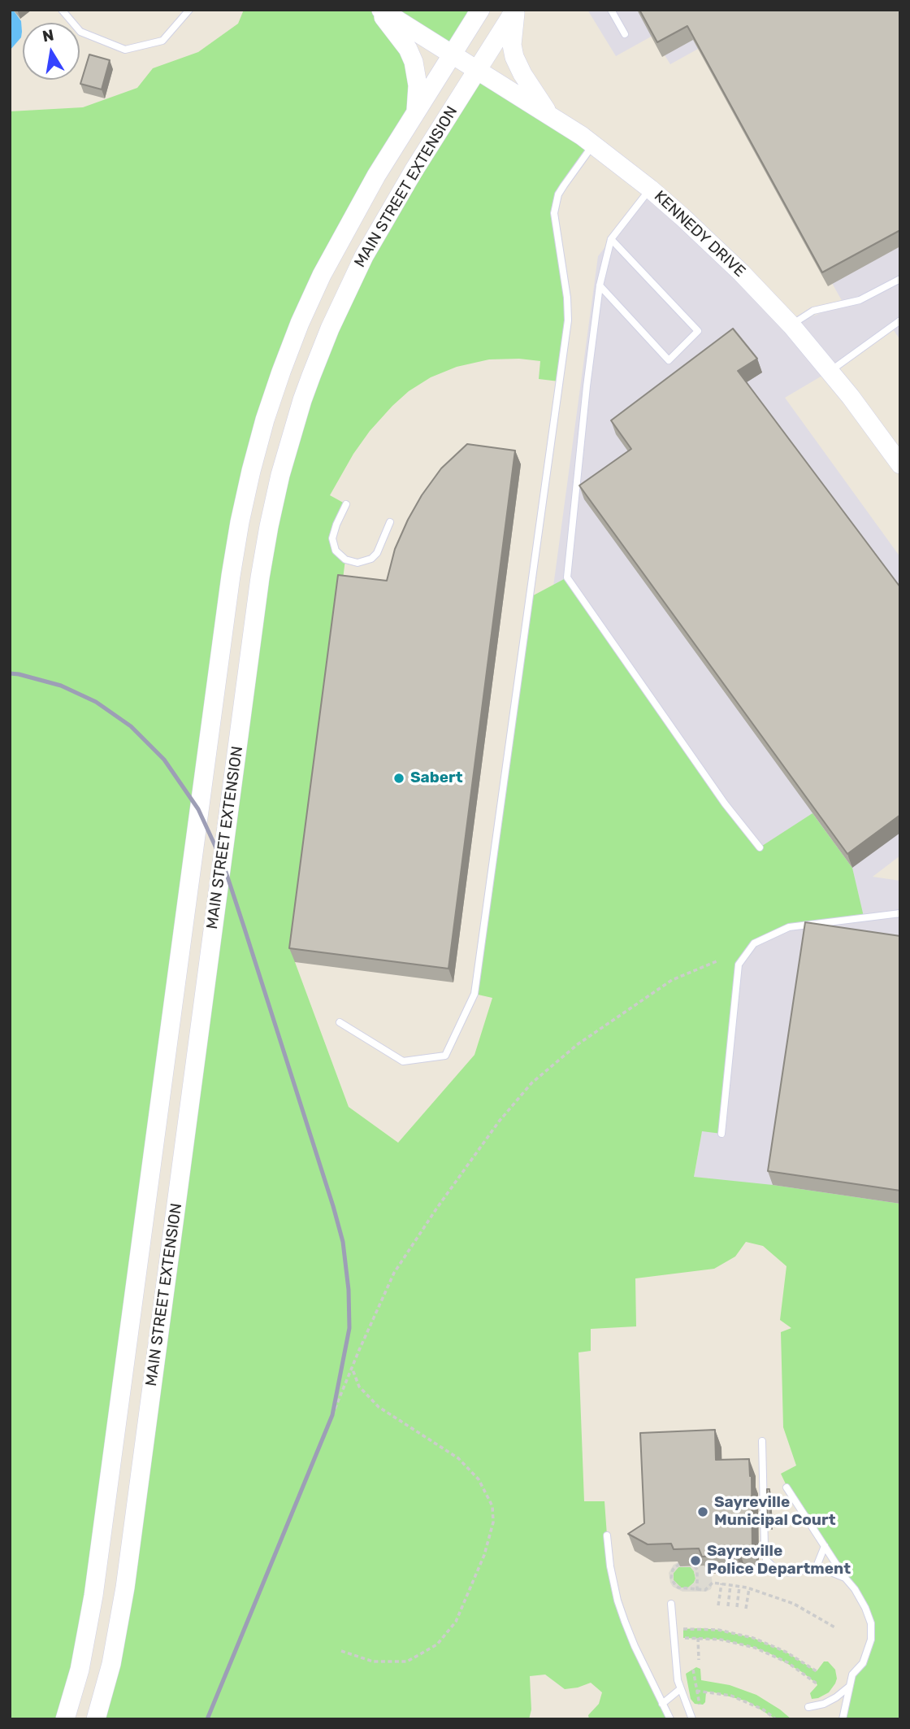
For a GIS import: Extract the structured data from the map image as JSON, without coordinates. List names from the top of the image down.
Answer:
{
  "streets": {
    "main road": ["MAIN STREET EXTENSION", "KENNEDY DRIVE"]
  },
  "crossings": [
    ["MAIN STREET EXTENSION", "KENNEDY DRIVE"]
  ],
  "places": ["Sabert", "Sayreville Municipal Court", "Sayreville Police Department"],
  "north": "top"
}
